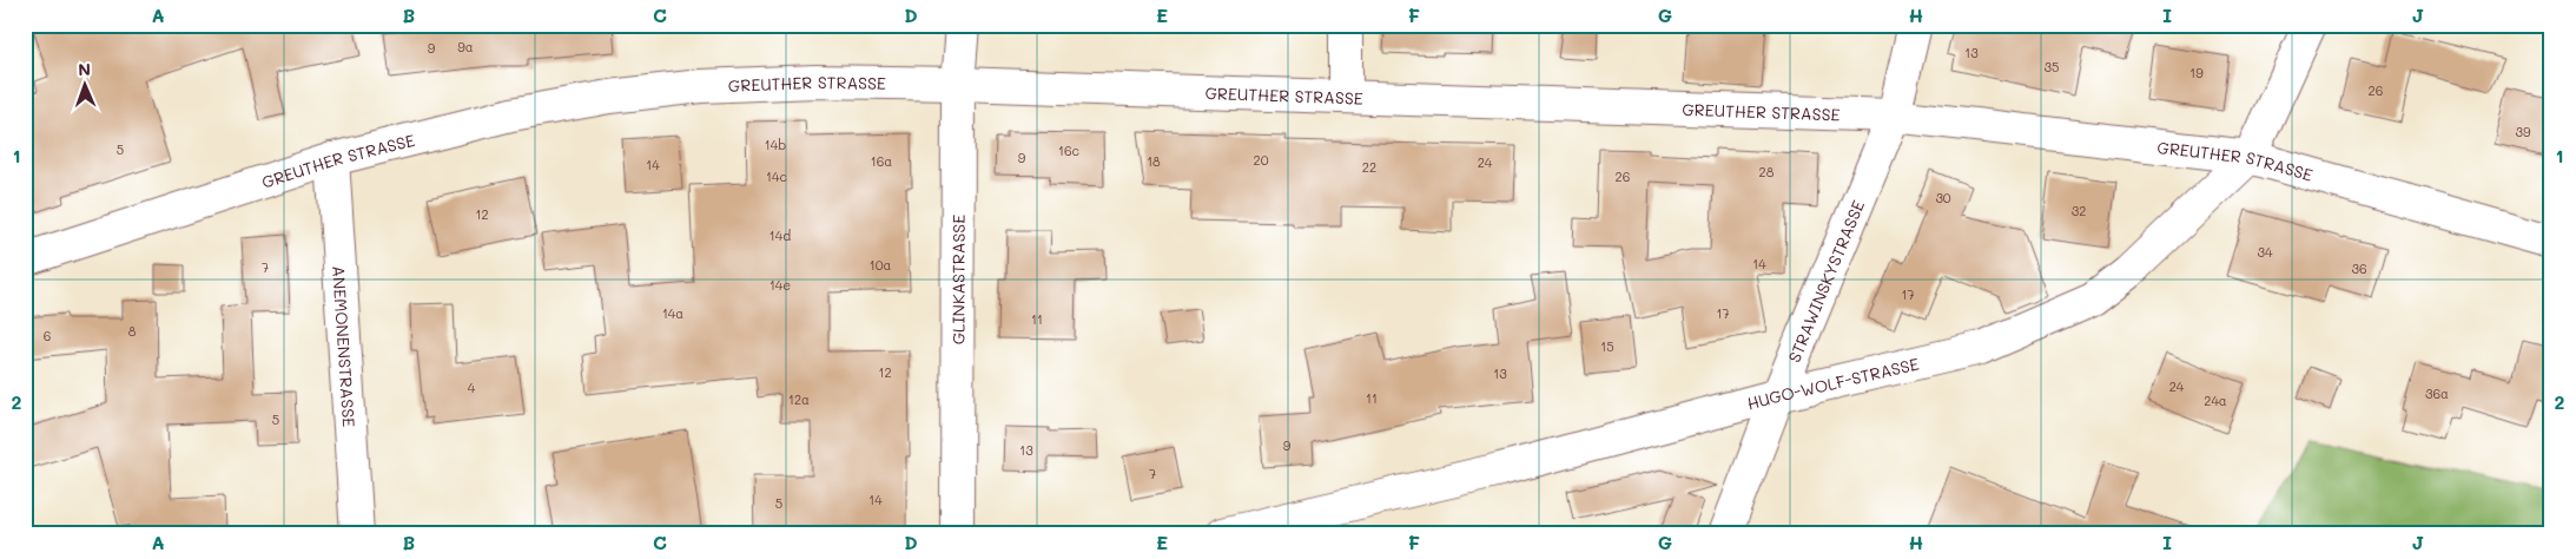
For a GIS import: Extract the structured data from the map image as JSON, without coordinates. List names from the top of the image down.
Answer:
{
  "streets": {
    "street": [
      "GREUTHER STRASSE",
      "GLINKASTRASSE",
      "STRAWINSKYSTRASSE",
      "ANEMONENSTRASSE",
      "HUGO-WOLF-STRASSE"
    ]
  },
  "crossings": [
    ["GREUTHER STRASSE", "GLINKASTRASSE"],
    ["GREUTHER STRASSE", "STRAWINSKYSTRASSE"],
    ["GREUTHER STRASSE", "ANEMONENSTRASSE"],
    ["GREUTHER STRASSE", "HUGO-WOLF-STRASSE"],
    ["STRAWINSKYSTRASSE", "HUGO-WOLF-STRASSE"]
  ],
  "house_numbers": [
    "9a",
    "9",
    "13",
    "35",
    "19",
    "26",
    "39",
    "14b",
    "5",
    "16c",
    "9",
    "20",
    "16a",
    "18",
    "24",
    "14",
    "22",
    "28",
    "14c",
    "26",
    "30",
    "32",
    "12",
    "14d",
    "34",
    "14",
    "10a",
    "7",
    "36",
    "14e",
    "17",
    "14a",
    "17",
    "11",
    "8",
    "6",
    "15",
    "12",
    "13",
    "24",
    "4",
    "36a",
    "11",
    "12a",
    "24a",
    "5",
    "9",
    "13",
    "7",
    "14",
    "5"
  ],
  "north": "top",
  "grid": {
    "columns": [
      "A",
      "B",
      "C",
      "D",
      "E",
      "F",
      "G",
      "H",
      "I",
      "J"
    ],
    "rows": ["1", "2"]
  }
}
